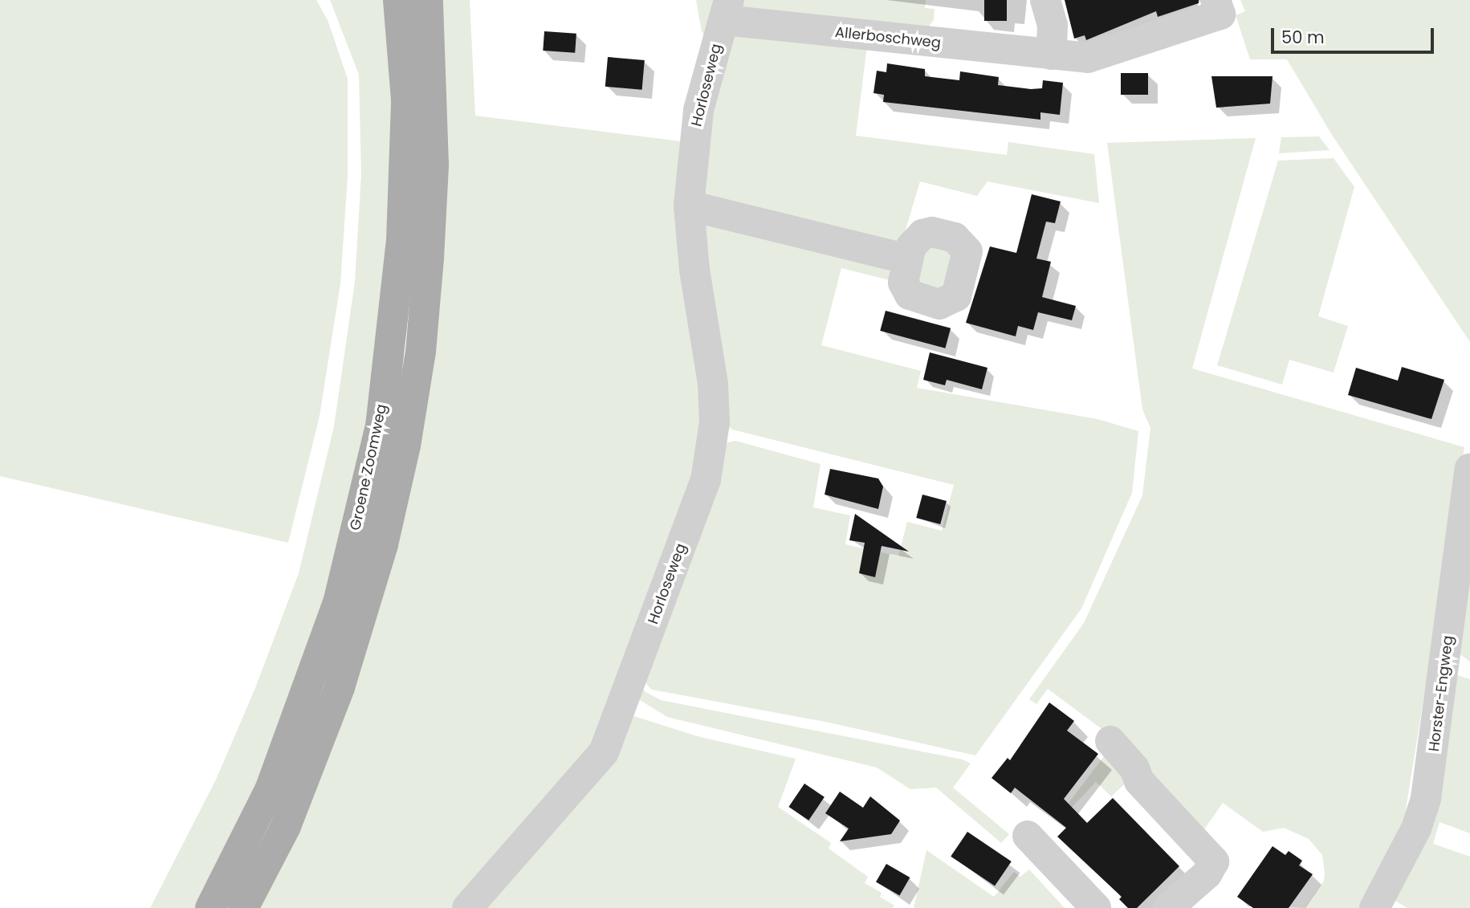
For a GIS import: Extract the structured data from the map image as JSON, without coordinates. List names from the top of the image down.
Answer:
{
  "streets": {
    "main road": ["Groene Zoomweg"],
    "street": ["Allerboschweg", "Horloseweg", "Horster-Engweg"]
  },
  "crossings": [
    ["Allerboschweg", "Horloseweg"]
  ],
  "scale_bar": "50 m"
}
